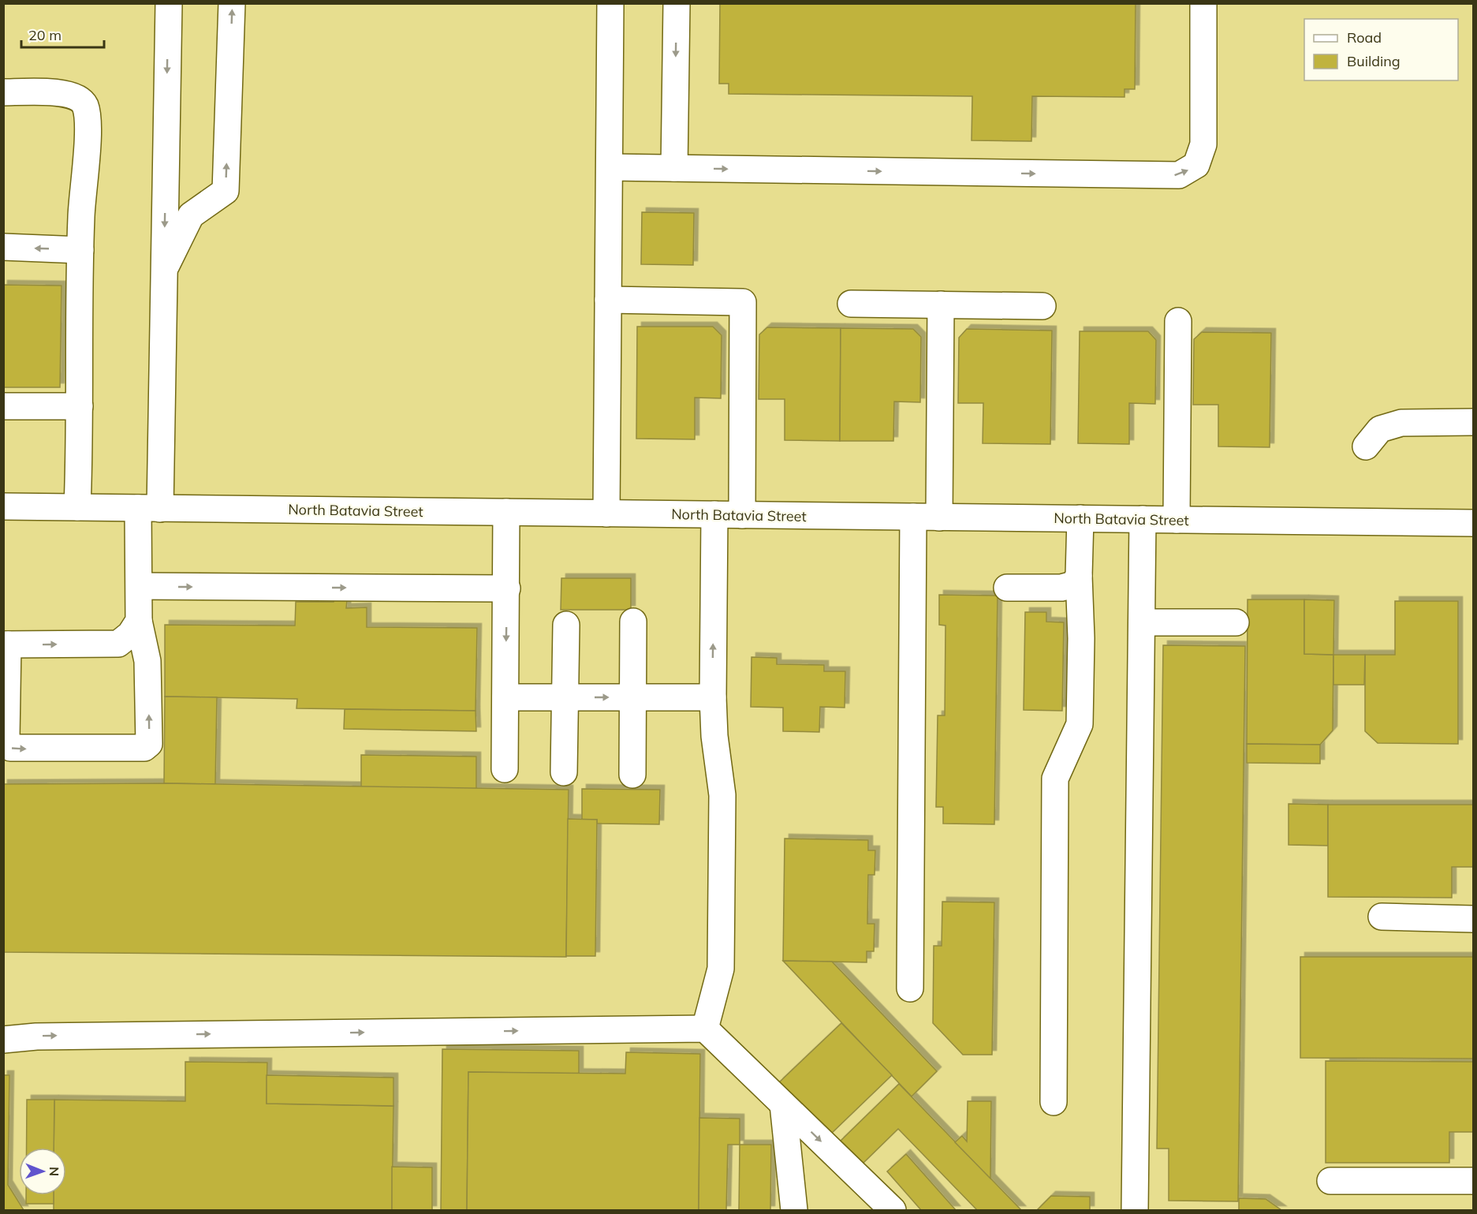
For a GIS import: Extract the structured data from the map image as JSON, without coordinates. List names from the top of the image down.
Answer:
{
  "streets": {
    "main road": ["North Batavia Street"]
  },
  "legend": ["Road", "Building"],
  "scale_bar": "20 m",
  "north": "right"
}
